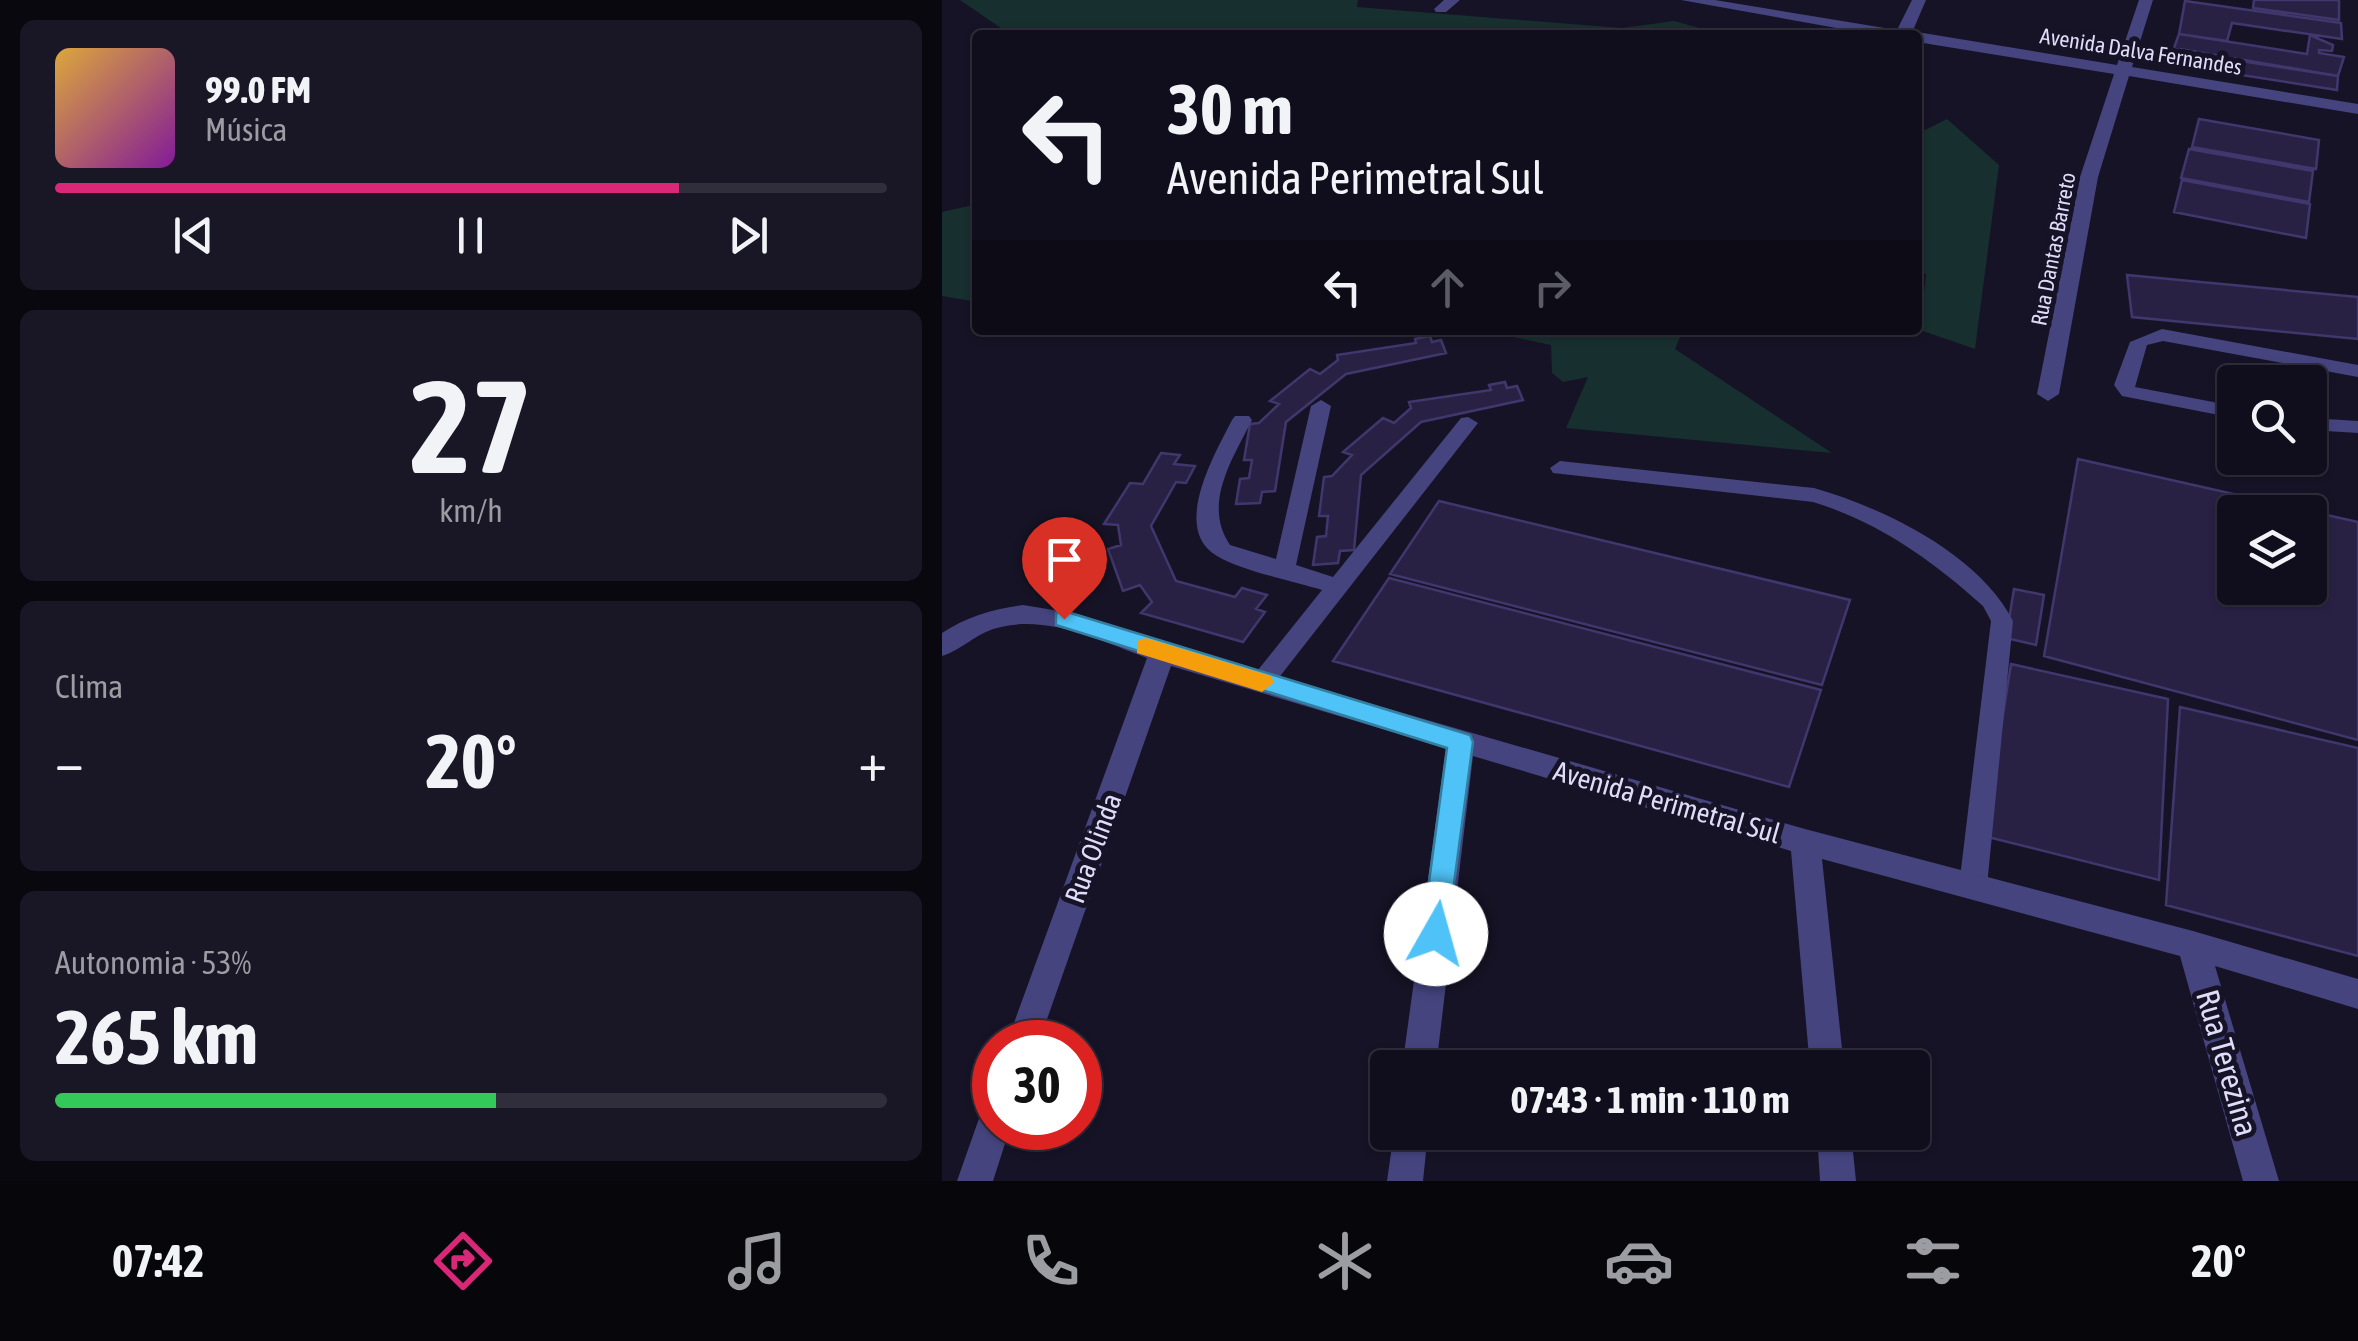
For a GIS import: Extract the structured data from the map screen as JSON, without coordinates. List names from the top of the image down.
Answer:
{
  "streets": {
    "street": [
      "Avenida Dalva Fernandes",
      "Rua Dantas Barreto",
      "Avenida Perimetral Sul",
      "Rua Olinda",
      "Rua Terezina"
    ]
  },
  "crossings": [
    ["Avenida Dalva Fernandes", "Rua Dantas Barreto"],
    ["Avenida Perimetral Sul", "Rua Olinda"],
    ["Avenida Perimetral Sul", "Rua Terezina"]
  ],
  "page": {
    "turn": ["30 m", "Avenida Perimetral Sul"],
    "song": ["99.0 FM", "Música"],
    "tile": [
      ["27", "km/h"],
      "Clima",
      ["Autonomia · 53%", "265 km"]
    ],
    "heat": ["−", "20°", "+"],
    "limit": "30",
    "trip": "07:43 · 1 min · 110 m",
    "tabs": ["07:42", "20°"]
  }
}
